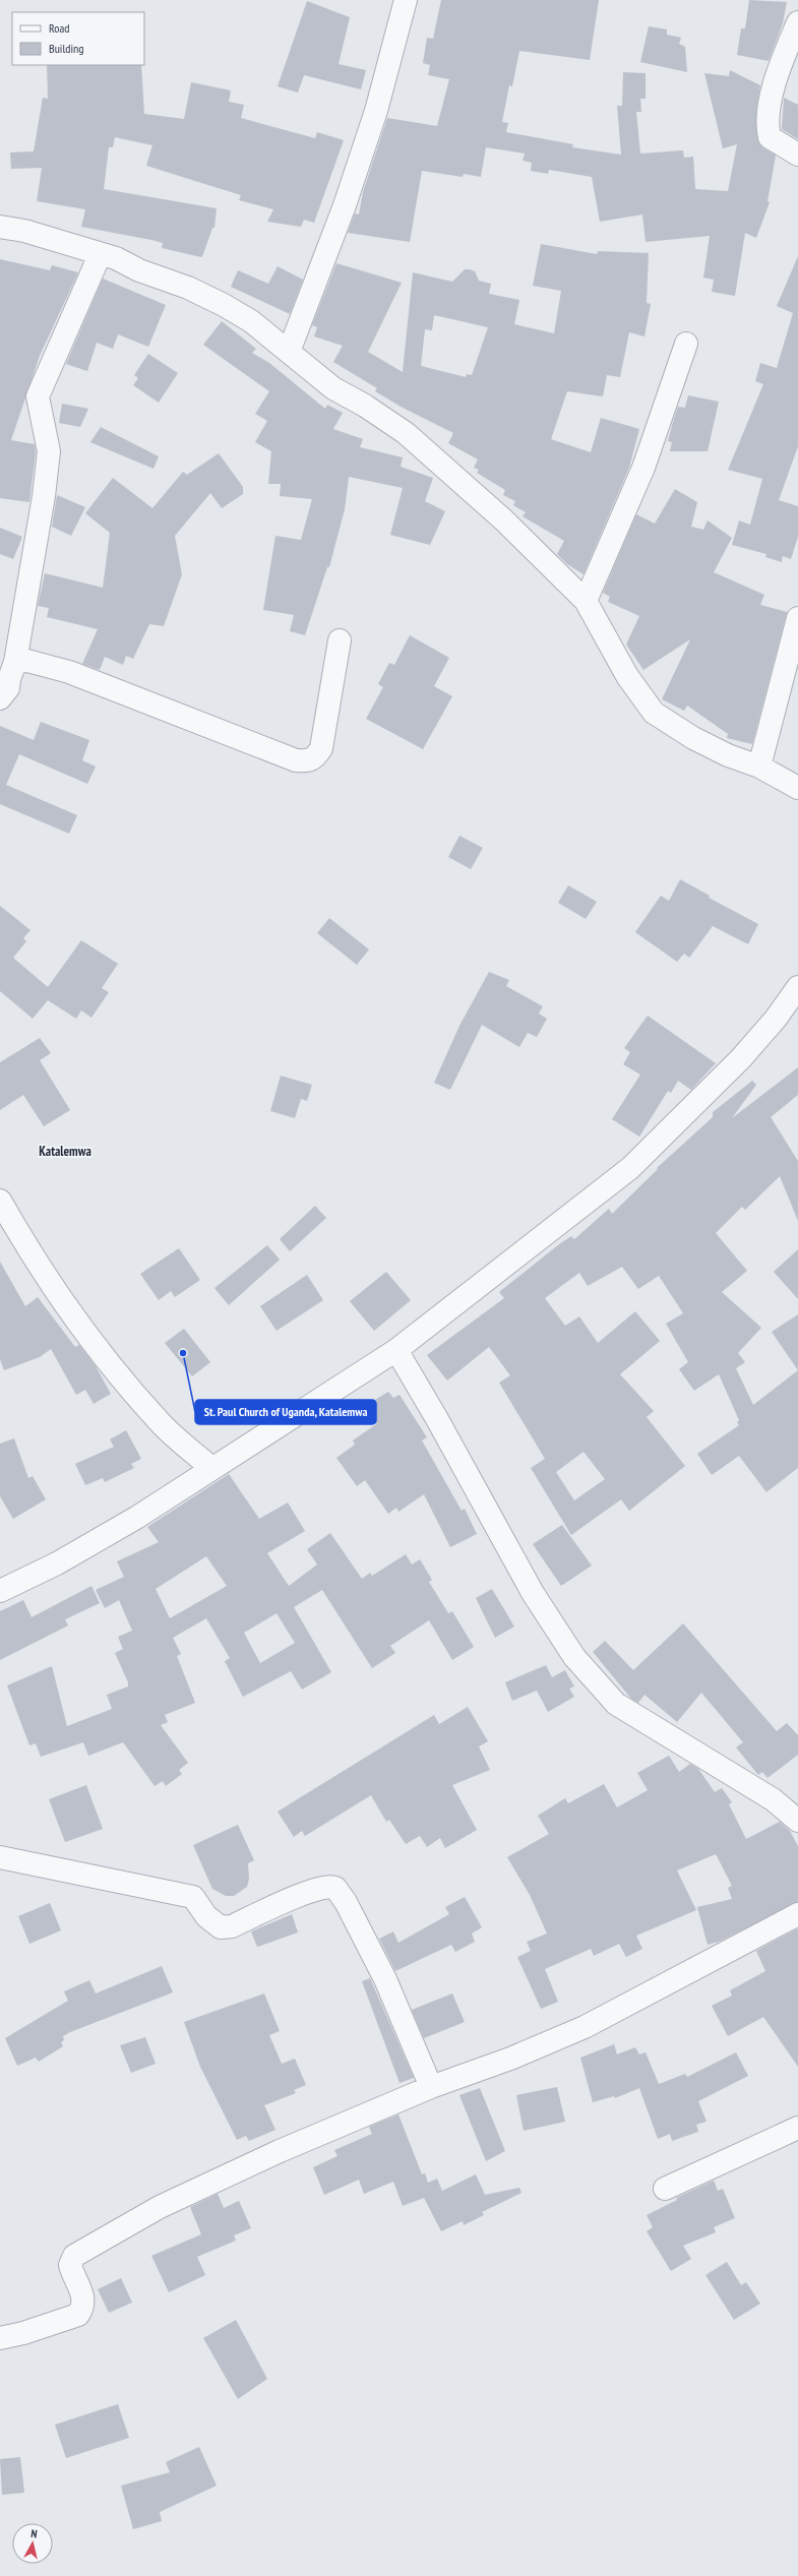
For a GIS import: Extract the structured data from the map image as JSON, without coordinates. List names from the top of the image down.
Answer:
{
  "districts": ["Katalemwa"],
  "places": ["St. Paul Church of Uganda, Katalemwa"],
  "legend": ["Road", "Building"],
  "north": "top"
}
